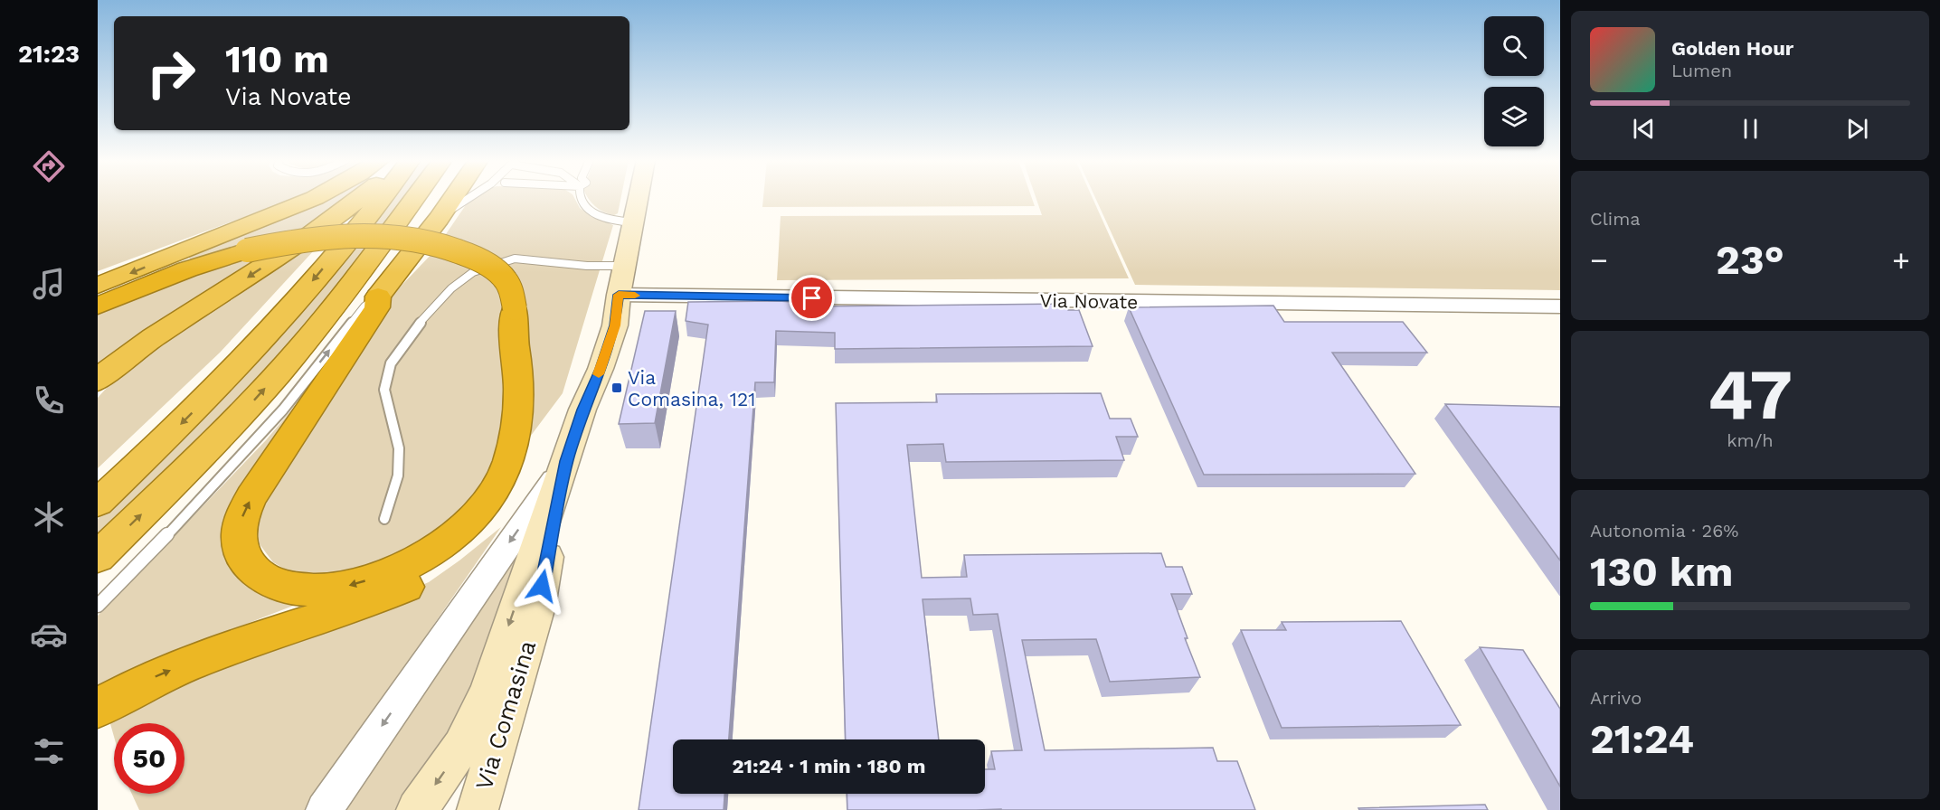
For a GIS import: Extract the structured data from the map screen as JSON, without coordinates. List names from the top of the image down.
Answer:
{
  "streets": {
    "main road": ["Via Comasina"],
    "street": ["Via Novate"]
  },
  "crossings": [
    ["Via Novate", "Via Comasina"]
  ],
  "places": {
    "transit": ["Via Comasina, 121"]
  },
  "page": {
    "tabs": "21:23",
    "turn": ["110 m", "Via Novate"],
    "song": ["Golden Hour", "Lumen"],
    "tile": [
      "Clima",
      ["47", "km/h"],
      ["Autonomia · 26%", "130 km"],
      ["Arrivo", "21:24"]
    ],
    "heat": ["−", "23°", "+"],
    "limit": "50",
    "trip": "21:24 · 1 min · 180 m"
  }
}
